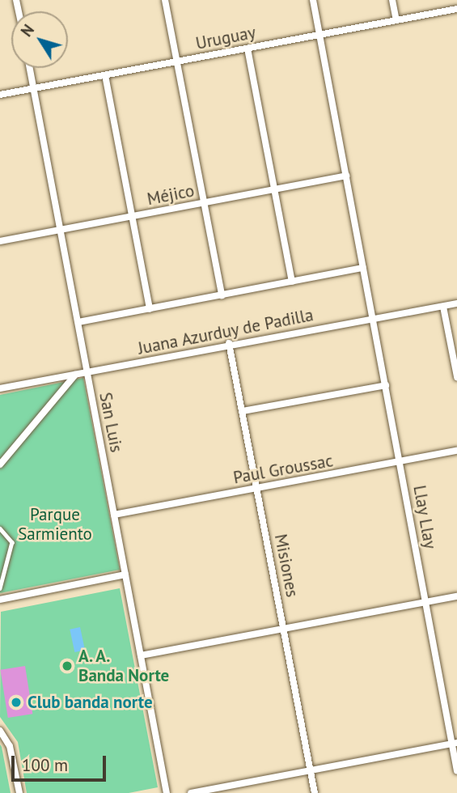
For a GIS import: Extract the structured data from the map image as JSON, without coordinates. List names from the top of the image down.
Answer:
{
  "streets": {
    "street": [
      "Uruguay",
      "Méjico",
      "Juana Azurduy de Padilla",
      "San Luis",
      "Paul Groussac",
      "Llay Llay",
      "Misiones"
    ]
  },
  "crossings": [
    ["Uruguay", "San Luis"],
    ["Uruguay", "Llay Llay"],
    ["Méjico", "San Luis"],
    ["Méjico", "Llay Llay"],
    ["Juana Azurduy de Padilla", "San Luis"],
    ["Juana Azurduy de Padilla", "Llay Llay"],
    ["Juana Azurduy de Padilla", "Misiones"],
    ["San Luis", "Paul Groussac"],
    ["Paul Groussac", "Llay Llay"],
    ["Paul Groussac", "Misiones"]
  ],
  "parks": ["Parque Sarmiento"],
  "places": ["A. A. Banda Norte", "Club banda norte"],
  "scale_bar": "100 m",
  "north": "top left"
}
